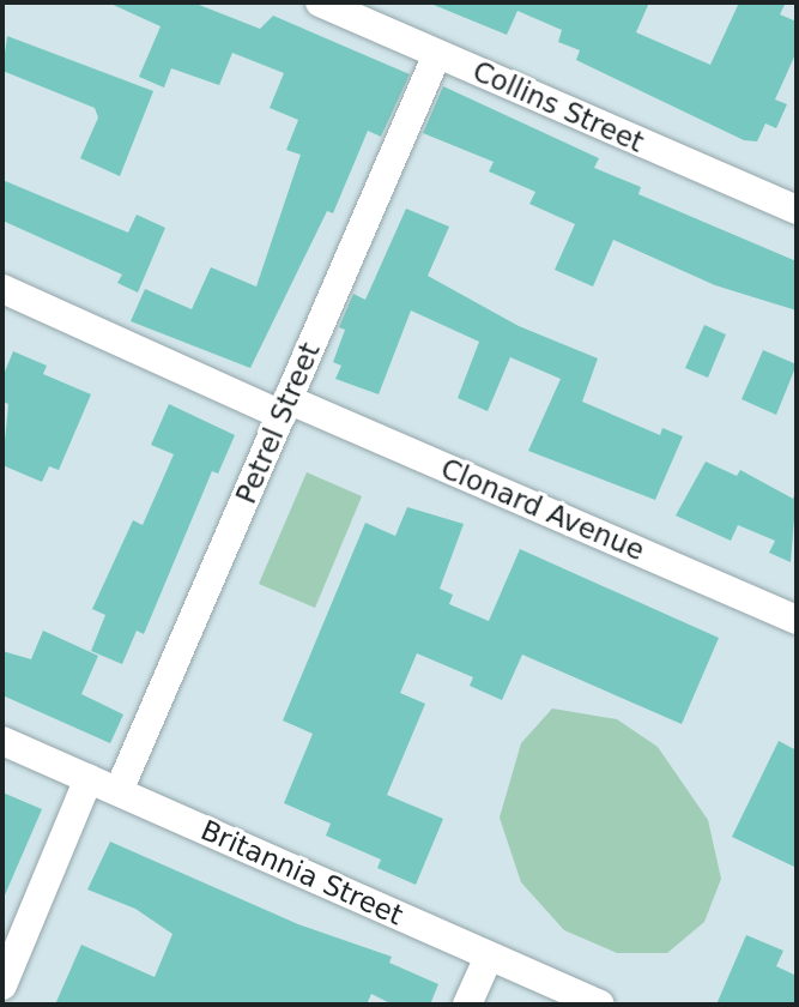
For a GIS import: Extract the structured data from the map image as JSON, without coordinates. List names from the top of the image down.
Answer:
{
  "streets": {
    "street": [
      "Collins Street",
      "Petrel Street",
      "Clonard Avenue",
      "Britannia Street"
    ]
  },
  "crossings": [
    ["Collins Street", "Petrel Street"],
    ["Petrel Street", "Clonard Avenue"],
    ["Petrel Street", "Britannia Street"]
  ]
}
